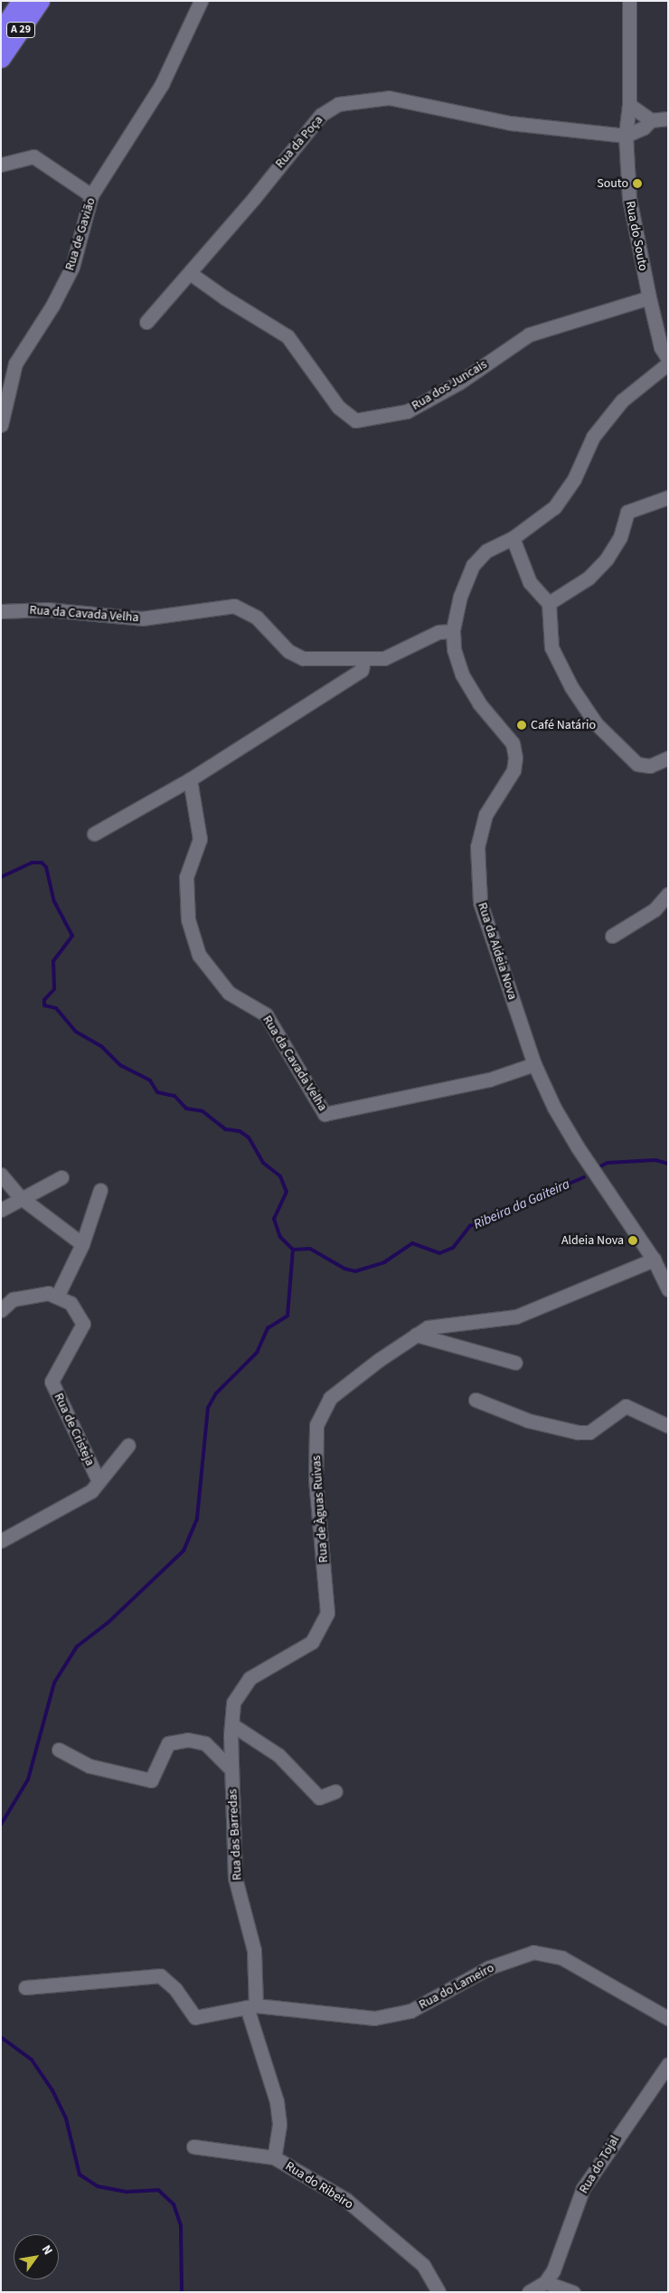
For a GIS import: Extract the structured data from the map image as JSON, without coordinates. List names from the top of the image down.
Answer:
{
  "streets": {
    "highway": ["A 29"],
    "street": [
      "Rua da Poça",
      "Rua de Gavião",
      "Rua do Souto",
      "Rua dos Juncais",
      "Rua da Cavada Velha",
      "Rua da Aldeia Nova",
      "Rua de Cristeja",
      "Rua de Àguas Ruivas",
      "Rua das Barredas",
      "Rua do Lameiro",
      "Rua do Tojal",
      "Rua do Ribeiro"
    ]
  },
  "crossings": [
    ["Rua da Poça", "Rua do Souto"],
    ["Rua da Poça", "Rua dos Juncais"],
    ["Rua do Souto", "Rua dos Juncais"],
    ["Rua da Cavada Velha", "Rua da Aldeia Nova"],
    ["Rua da Aldeia Nova", "Rua de Àguas Ruivas"],
    ["Rua de Àguas Ruivas", "Rua das Barredas"],
    ["Rua das Barredas", "Rua do Lameiro"]
  ],
  "water": ["Ribeira da Gaiteira"],
  "places": ["Souto", "Café Natário", "Aldeia Nova"],
  "north": "top right"
}
